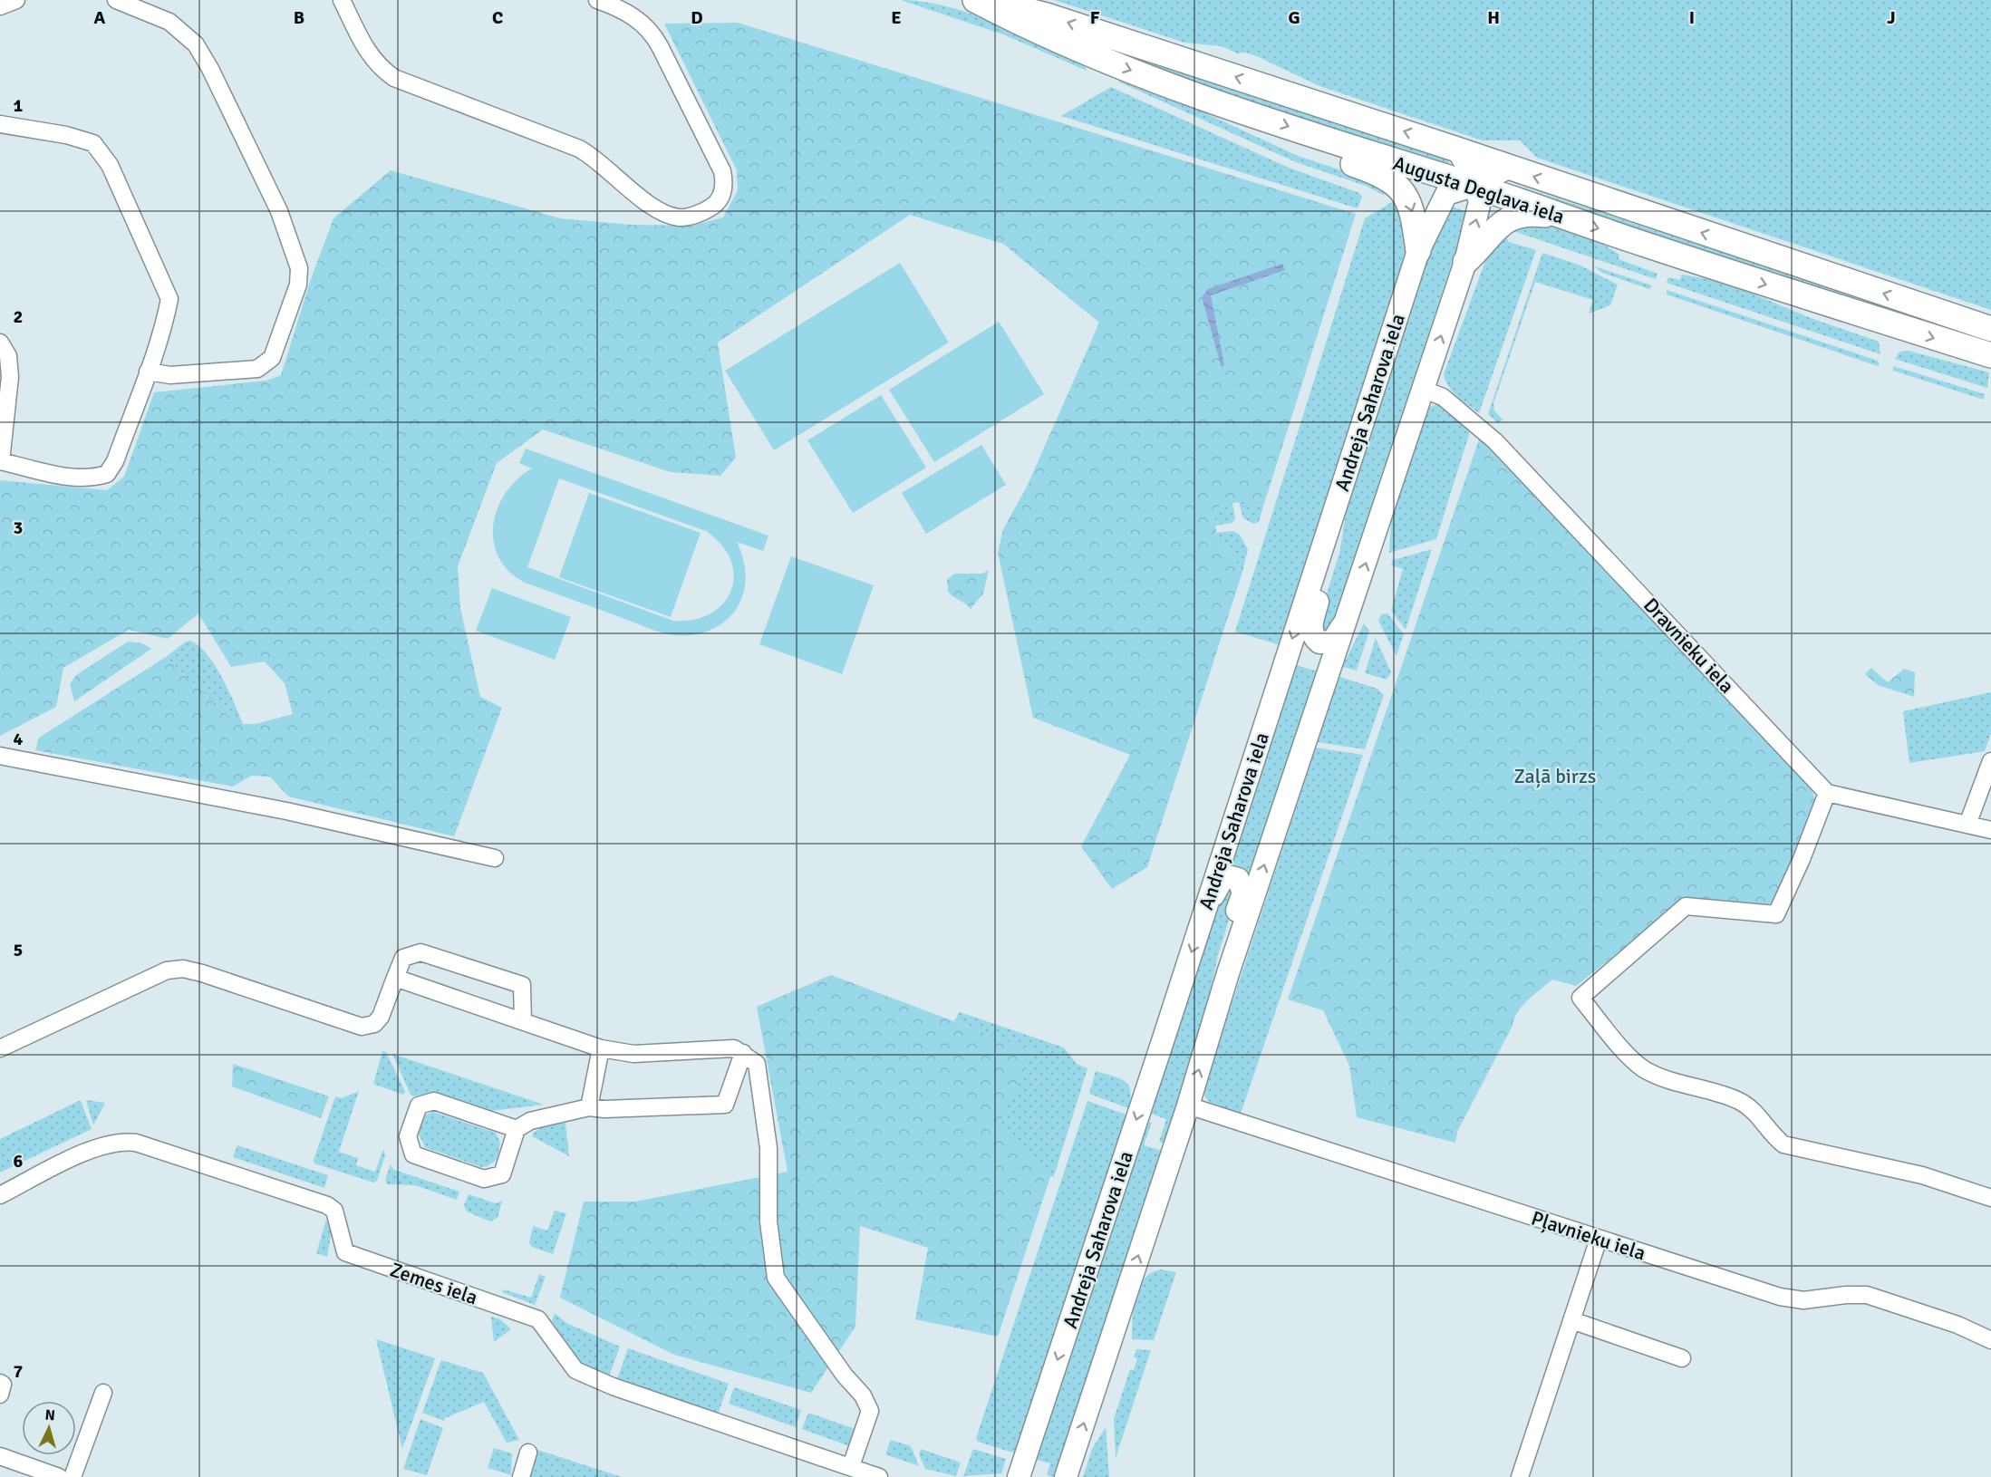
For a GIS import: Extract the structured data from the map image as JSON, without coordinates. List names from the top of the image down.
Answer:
{
  "streets": {
    "main road": ["Augusta Deglava iela"],
    "street": [
      "Andreja Saharova iela",
      "Dravnieku iela",
      "Pļavnieku iela",
      "Zemes iela"
    ]
  },
  "crossings": [
    ["Augusta Deglava iela", "Andreja Saharova iela"],
    ["Andreja Saharova iela", "Dravnieku iela"],
    ["Andreja Saharova iela", "Pļavnieku iela"]
  ],
  "parks": ["Zaļā birzs"],
  "north": "top",
  "grid": {
    "columns": [
      "A",
      "B",
      "C",
      "D",
      "E",
      "F",
      "G",
      "H",
      "I",
      "J"
    ],
    "rows": [
      "1",
      "2",
      "3",
      "4",
      "5",
      "6",
      "7"
    ]
  }
}
